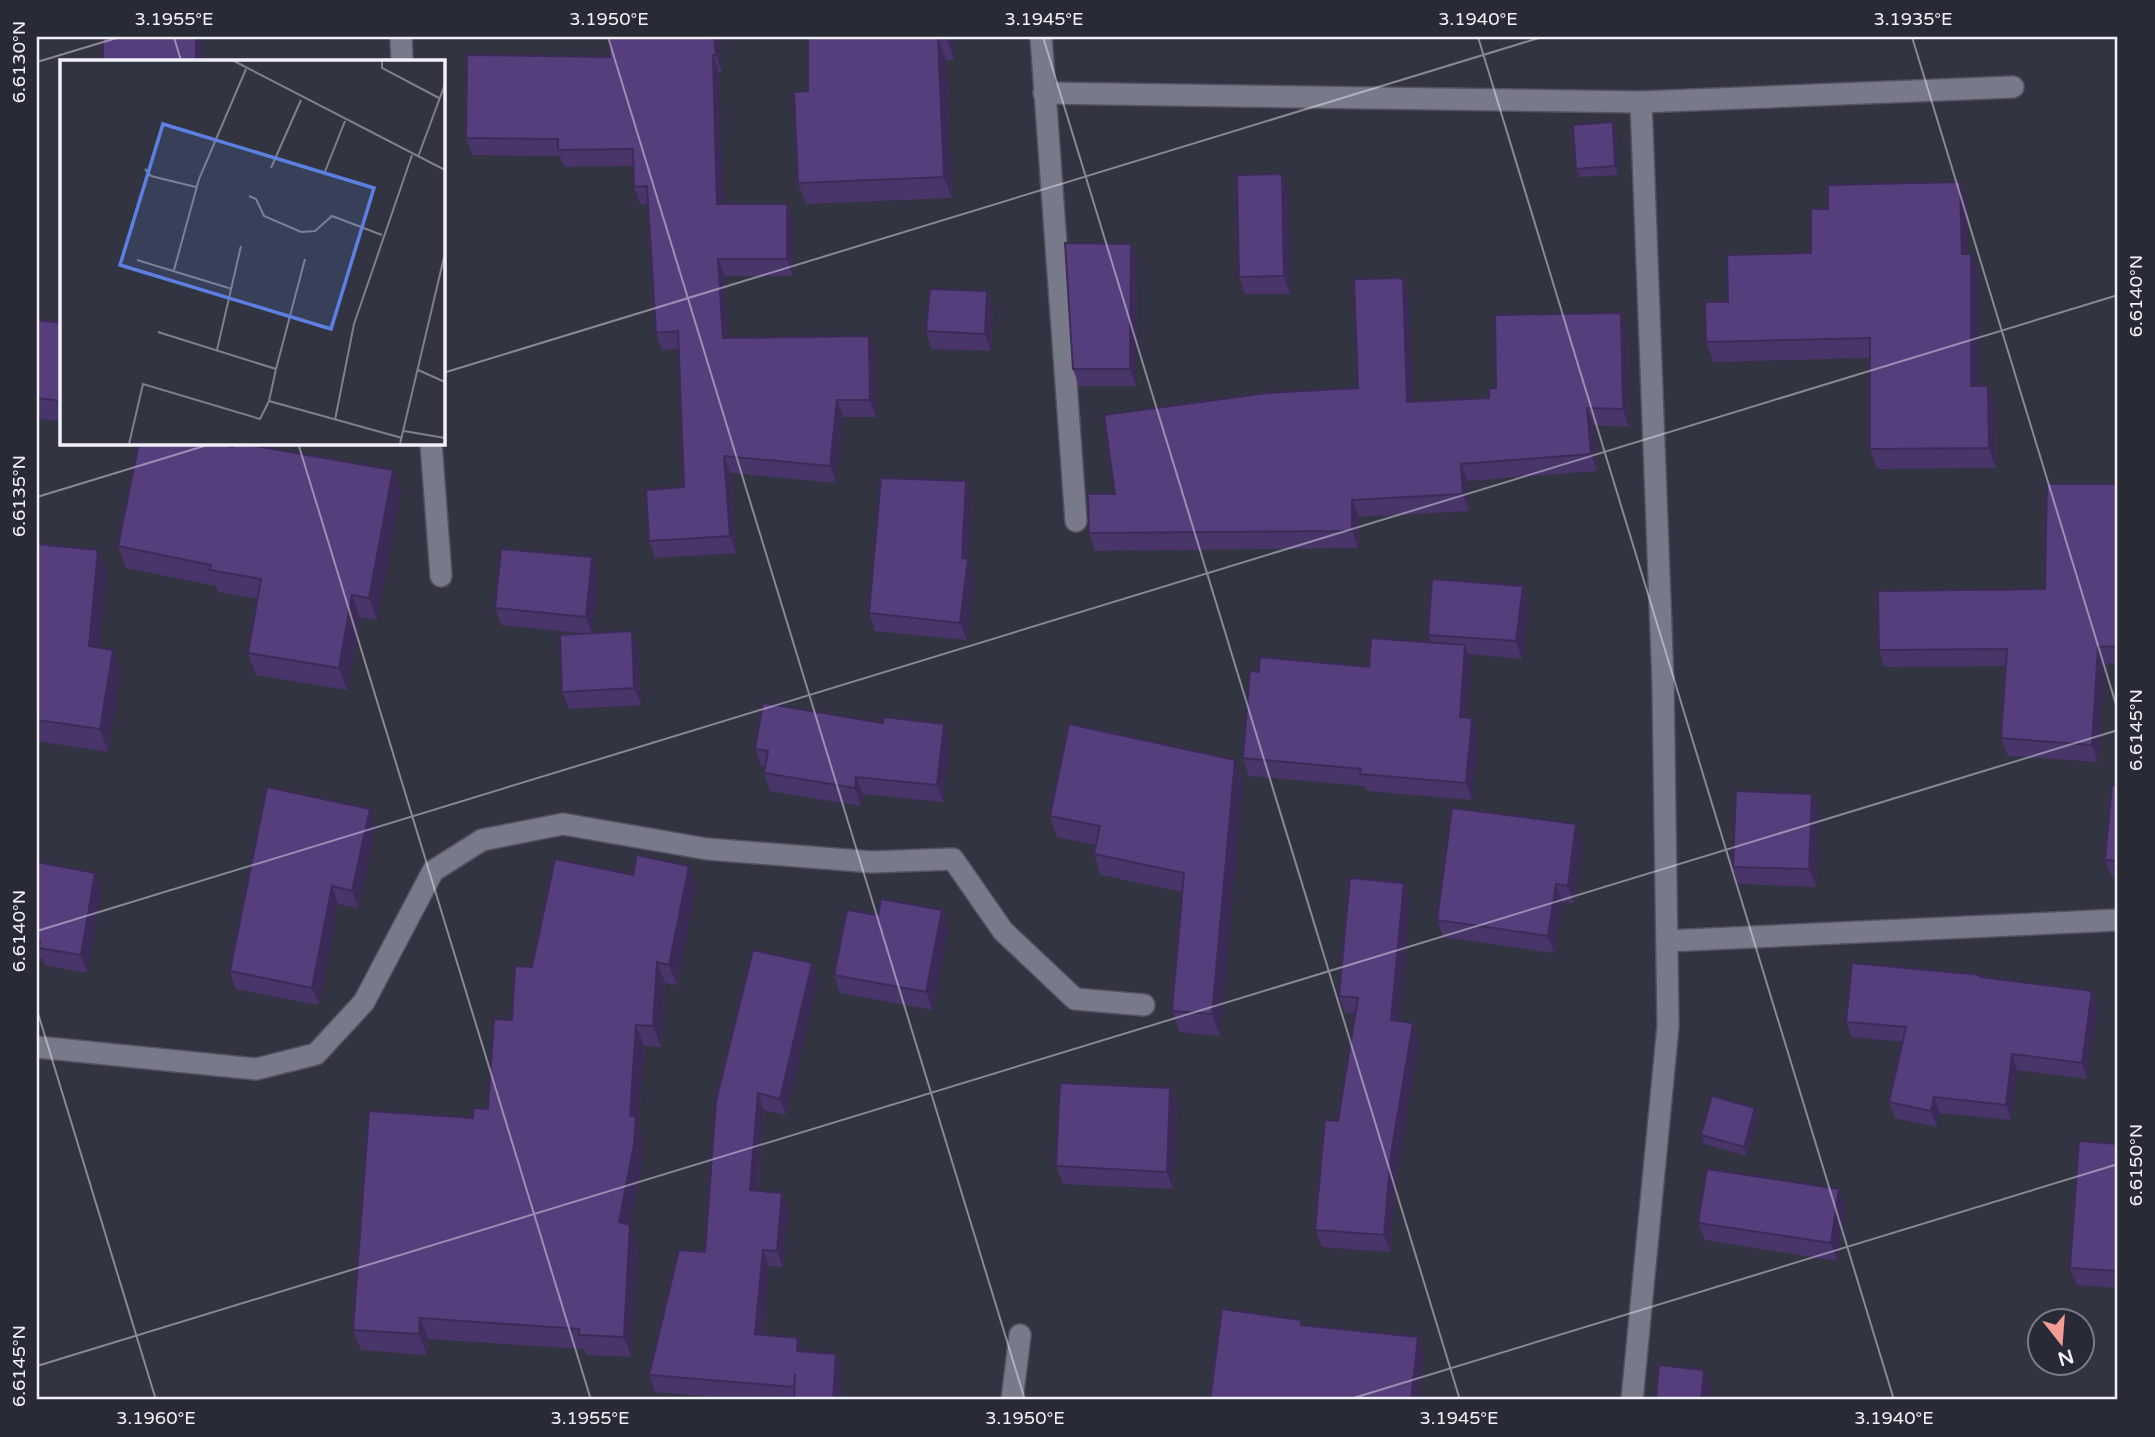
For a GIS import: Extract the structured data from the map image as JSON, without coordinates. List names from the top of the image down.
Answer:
{
  "north": "bottom",
  "coordinates": [
    "3.1955°E",
    "3.1950°E",
    "3.1945°E",
    "3.1940°E",
    "3.1935°E",
    "6.6130°N",
    "6.6140°N",
    "6.6135°N",
    "6.6145°N",
    "6.6150°N",
    "3.1960°E"
  ]
}
